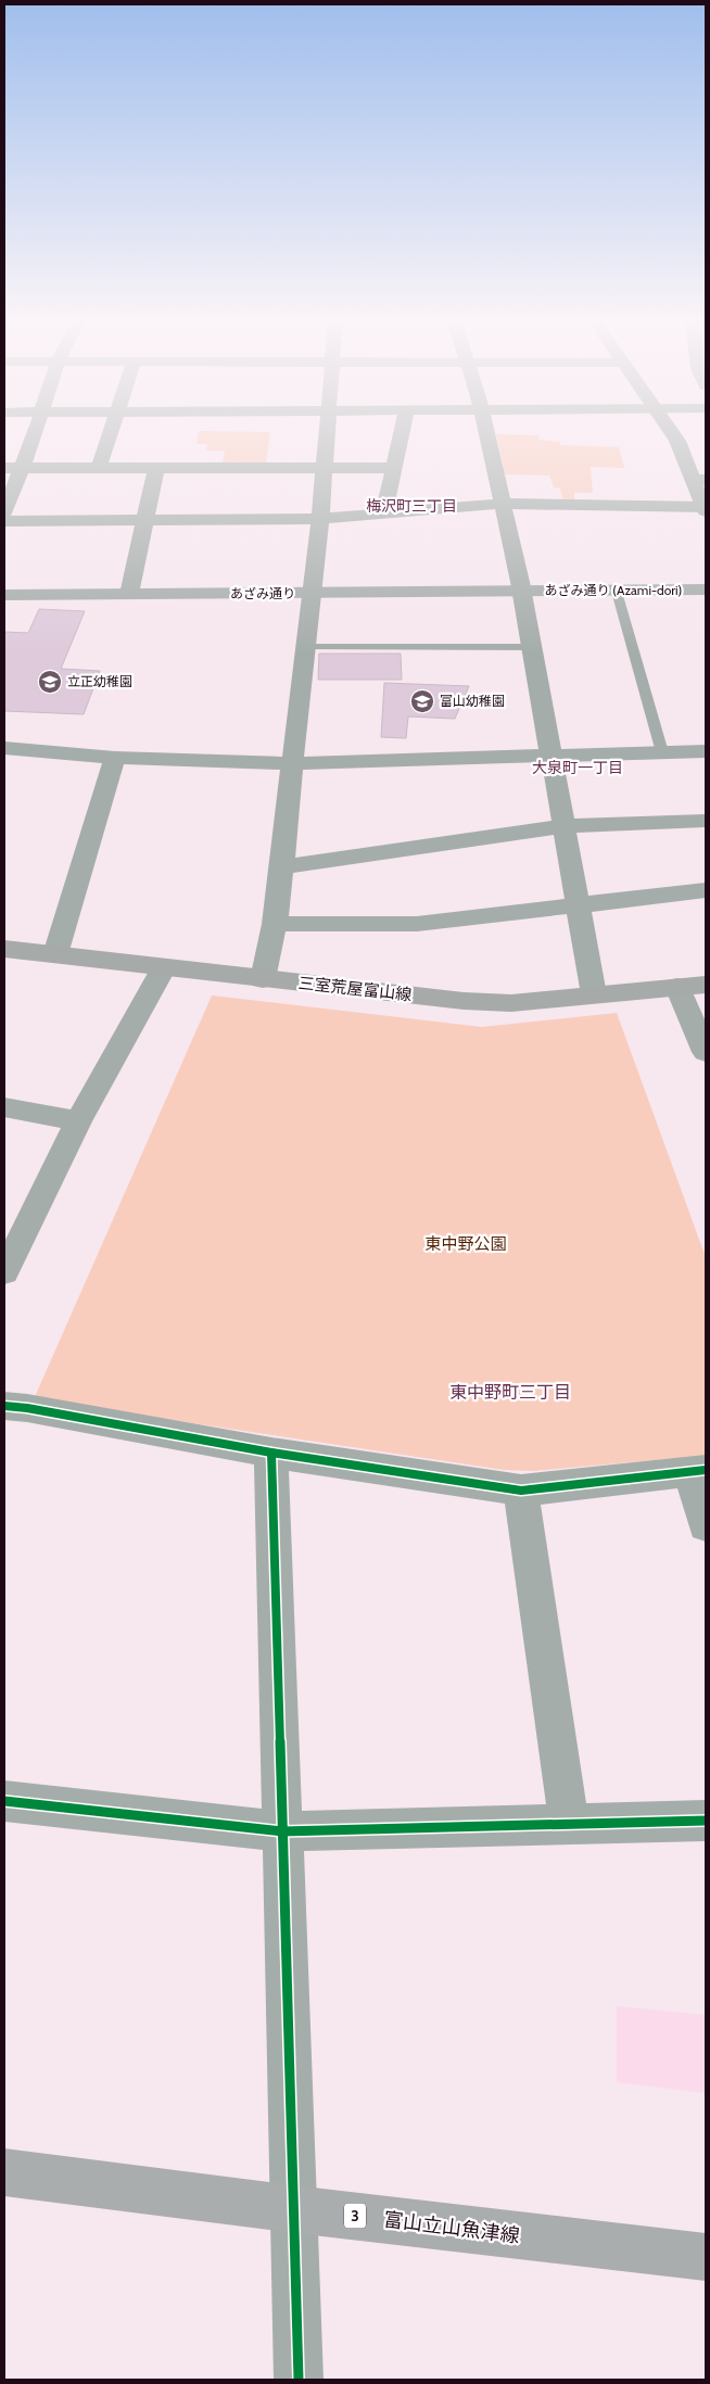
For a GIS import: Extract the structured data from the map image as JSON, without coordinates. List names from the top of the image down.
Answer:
{
  "streets": {
    "main road": ["三室荒屋富山線", "3", "富山立山魚津線"],
    "street": ["あざみ通り (Azami-dori)", "あざみ通り"]
  },
  "crossings": [
    ["あざみ通り (Azami-dori)", "あざみ通り"]
  ],
  "districts": ["梅沢町三丁目", "大泉町一丁目", "東中野町三丁目"],
  "parks": ["東中野公園"],
  "places": {
    "school or university": ["立正幼稚園", "富山幼稚園"]
  }
}
